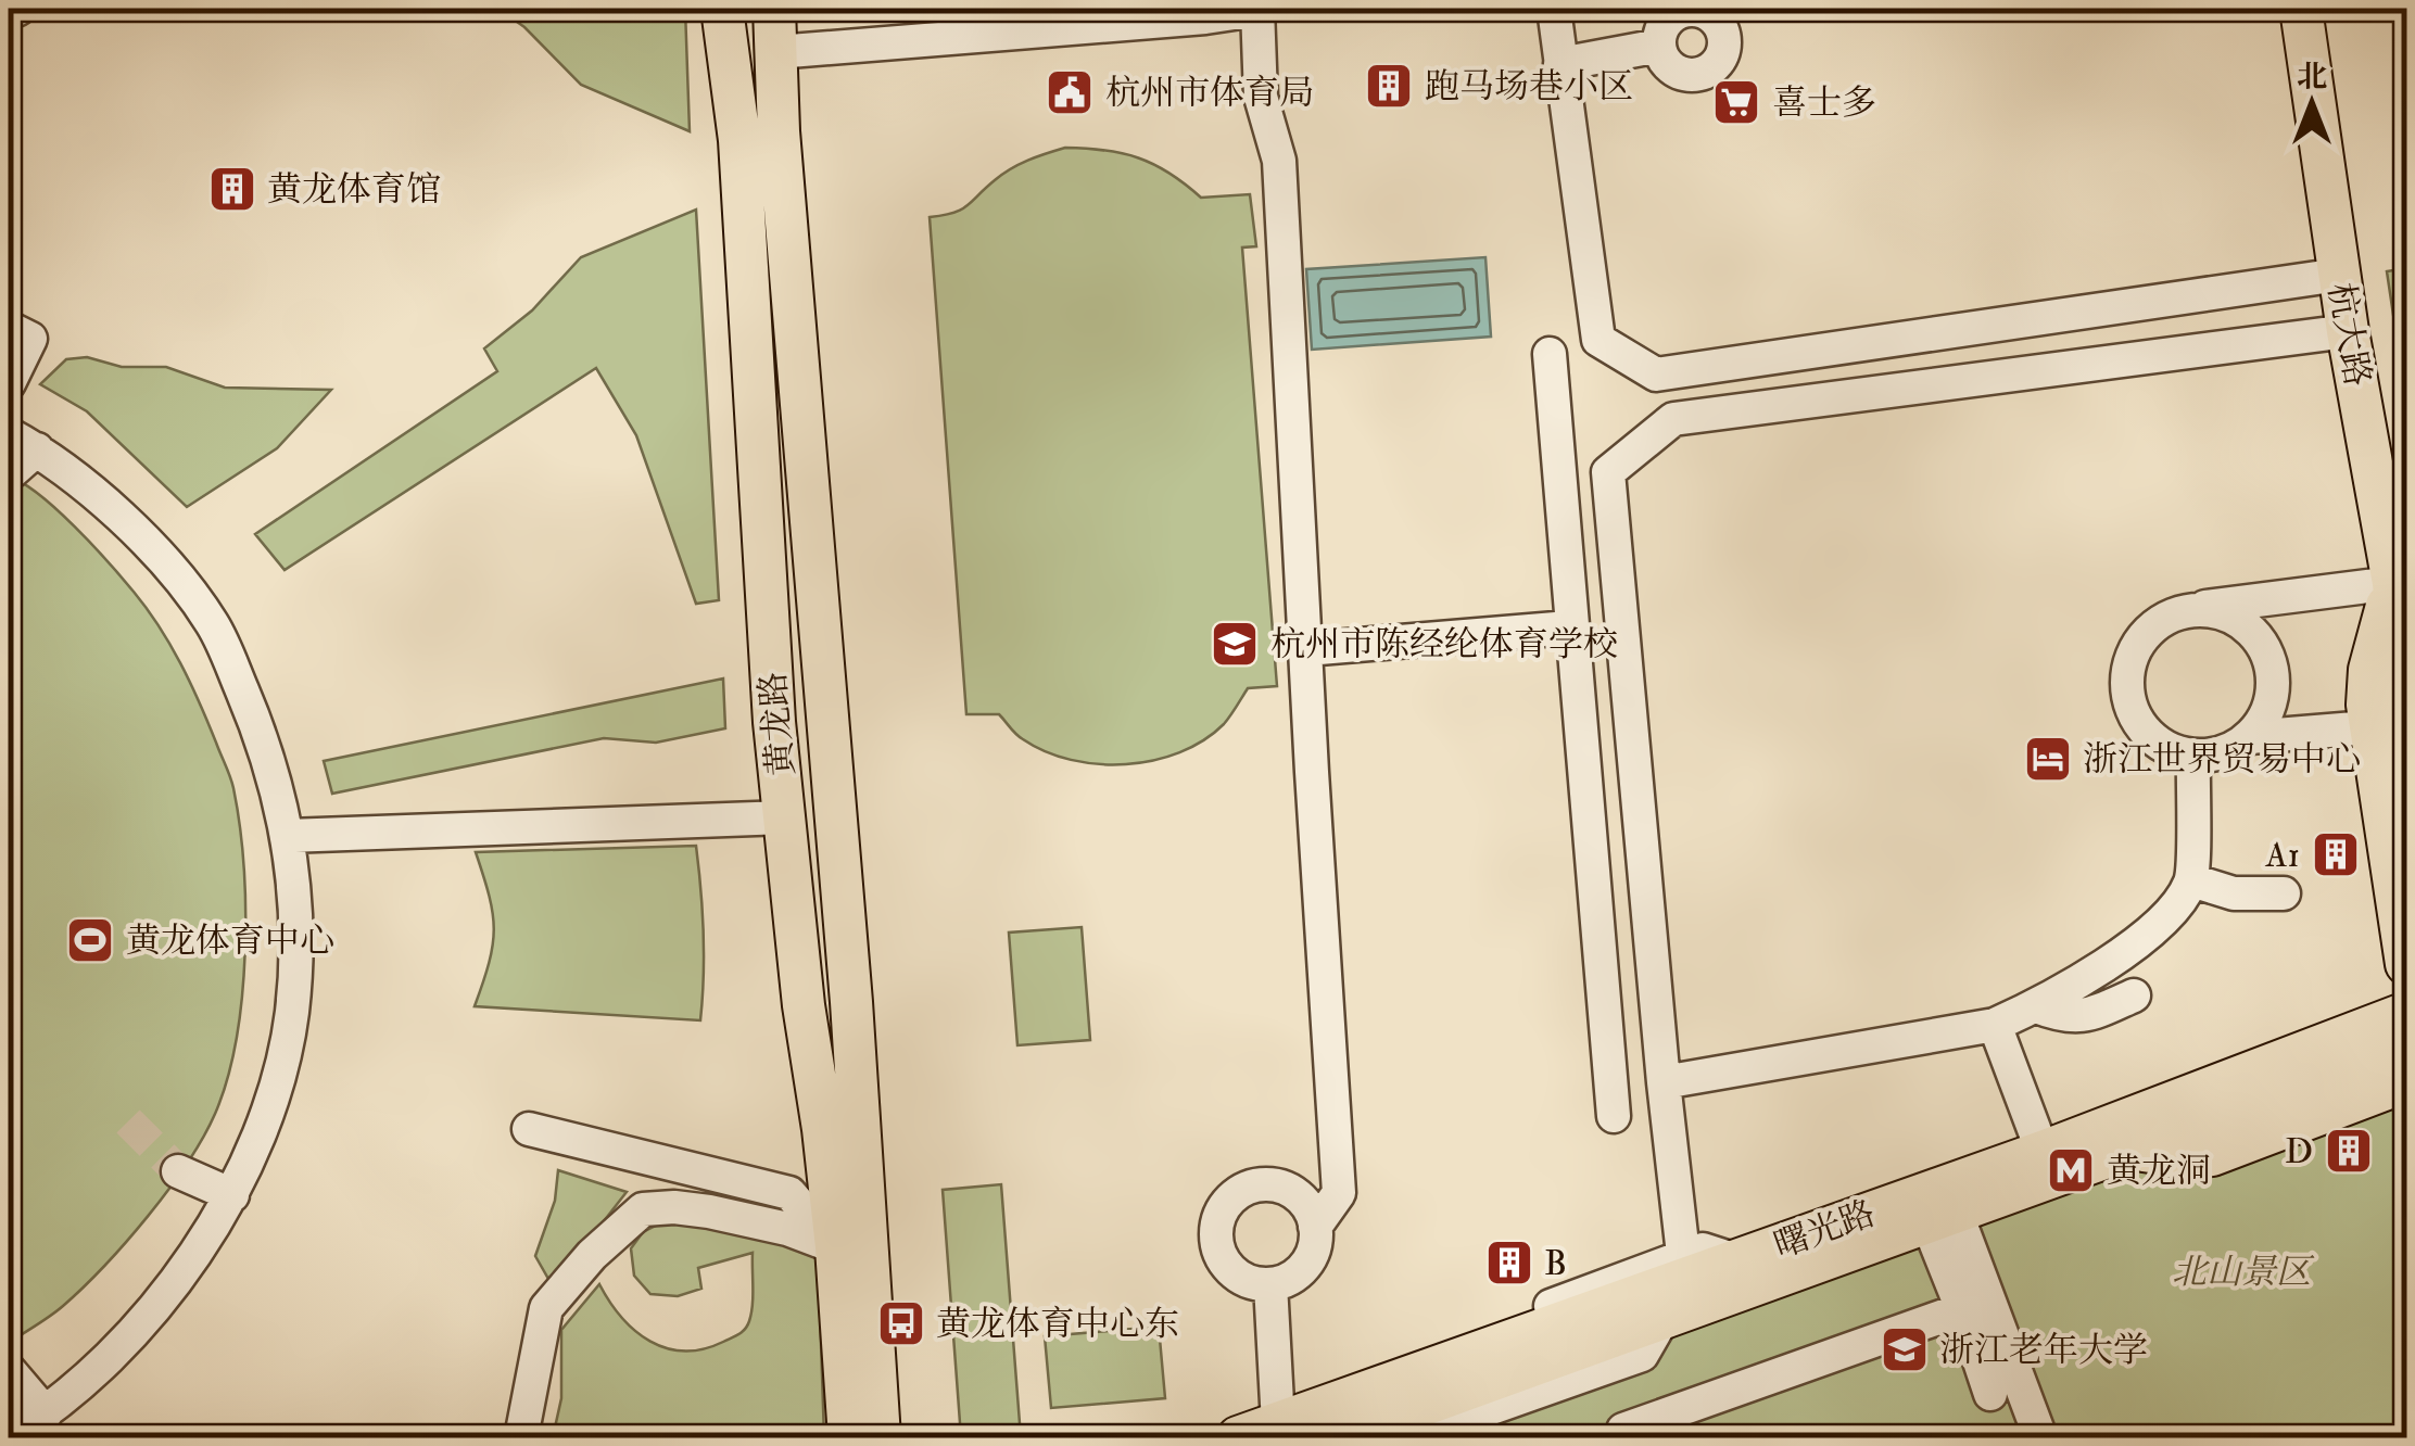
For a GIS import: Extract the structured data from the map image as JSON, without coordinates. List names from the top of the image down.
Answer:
{
  "streets": {
    "main road": ["杭大路", "黄龙路", "曙光路"]
  },
  "parks": ["北山景区"],
  "places": {
    "building": [
      "跑马场巷小区",
      "黄龙体育馆",
      "A1",
      "D",
      "B"
    ],
    "public building": ["杭州市体育局"],
    "supermarket": ["喜士多"],
    "school or university": ["杭州市陈经纶体育学校", "浙江老年大学"],
    "hotel": ["浙江世界贸易中心"],
    "sports": ["黄龙体育中心"],
    "metro station": ["黄龙洞"],
    "bus stop": ["黄龙体育中心东"]
  },
  "north": "top"
}
